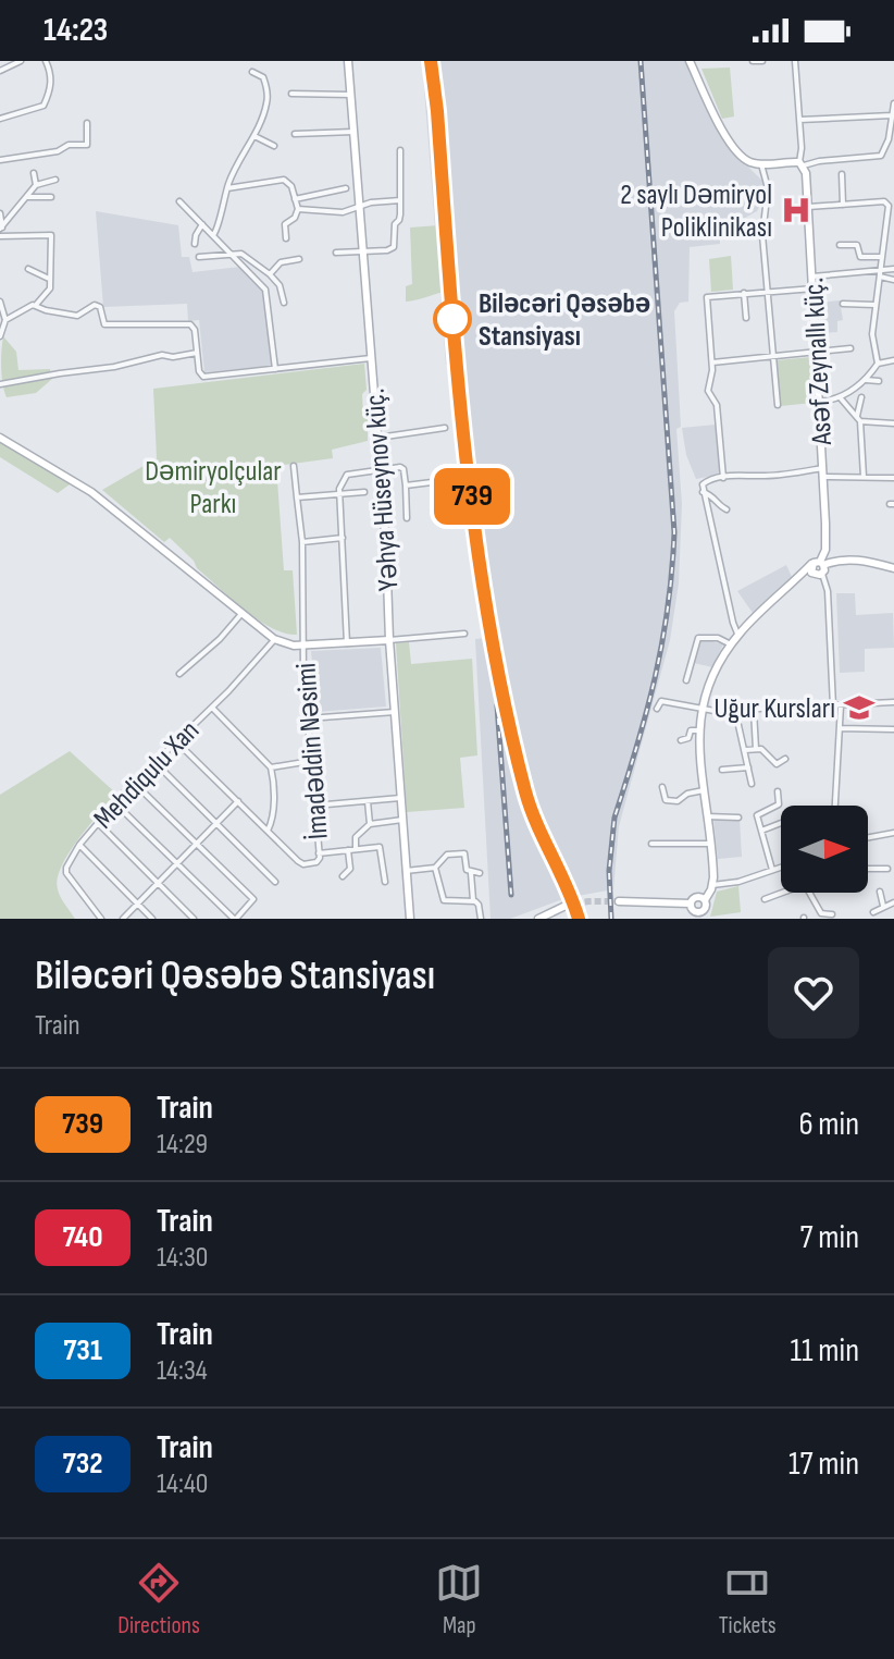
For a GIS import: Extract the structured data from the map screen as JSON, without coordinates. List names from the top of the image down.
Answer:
{
  "streets": {
    "main road": ["Asəf Zeynallı küç.", "Yəhya Hüseynov küç."],
    "street": ["İmadəddin Nəsimi", "Mehdiqulu Xan"]
  },
  "parks": ["Dəmiryolçular Parkı"],
  "places": {
    "hospital": ["2 saylı Dəmiryol Poliklinikası"],
    "other": ["Biləcəri Qəsəbə Stansiyası"],
    "school or university": ["Uğur Kursları"]
  },
  "north": "right",
  "page": {
    "status": "14:23",
    "on_map": "739",
    "heading": ["Biləcəri Qəsəbə Stansiyası", "Train"],
    "list": [
      {
        "mark": "739",
        "name": "Train",
        "note": "14:29",
        "value": "6 min"
      },
      {
        "mark": "740",
        "name": "Train",
        "note": "14:30",
        "value": "7 min"
      },
      {
        "mark": "731",
        "name": "Train",
        "note": "14:34",
        "value": "11 min"
      },
      {
        "mark": "732",
        "name": "Train",
        "note": "14:40",
        "value": "17 min"
      }
    ],
    "tabs": ["Directions", "Map", "Tickets"]
  }
}
